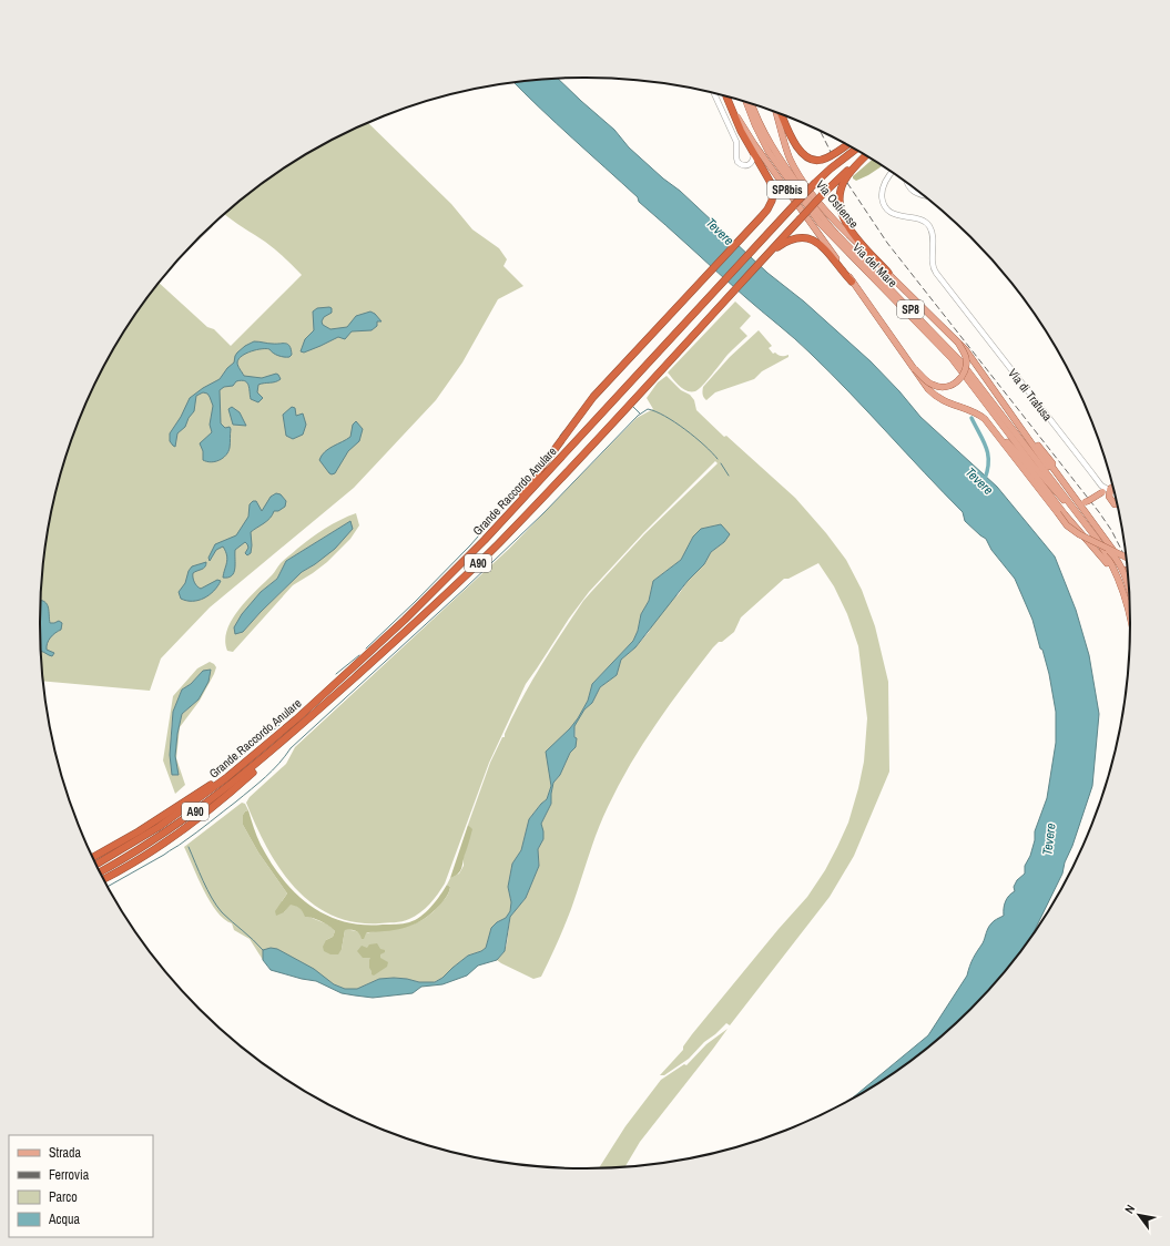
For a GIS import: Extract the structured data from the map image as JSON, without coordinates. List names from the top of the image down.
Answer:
{
  "streets": {
    "highway": ["Grande Raccordo Anulare", "A90"],
    "main road": [
      "SP8bis",
      "Via Ostiense",
      "Via del Mare",
      "SP8"
    ],
    "street": ["Via di Trafusa"]
  },
  "crossings": [
    ["SP8bis", "Via Ostiense"]
  ],
  "water": ["Tevere"],
  "legend": [
    "Strada",
    "Ferrovia",
    "Parco",
    "Acqua"
  ],
  "north": "top left"
}
